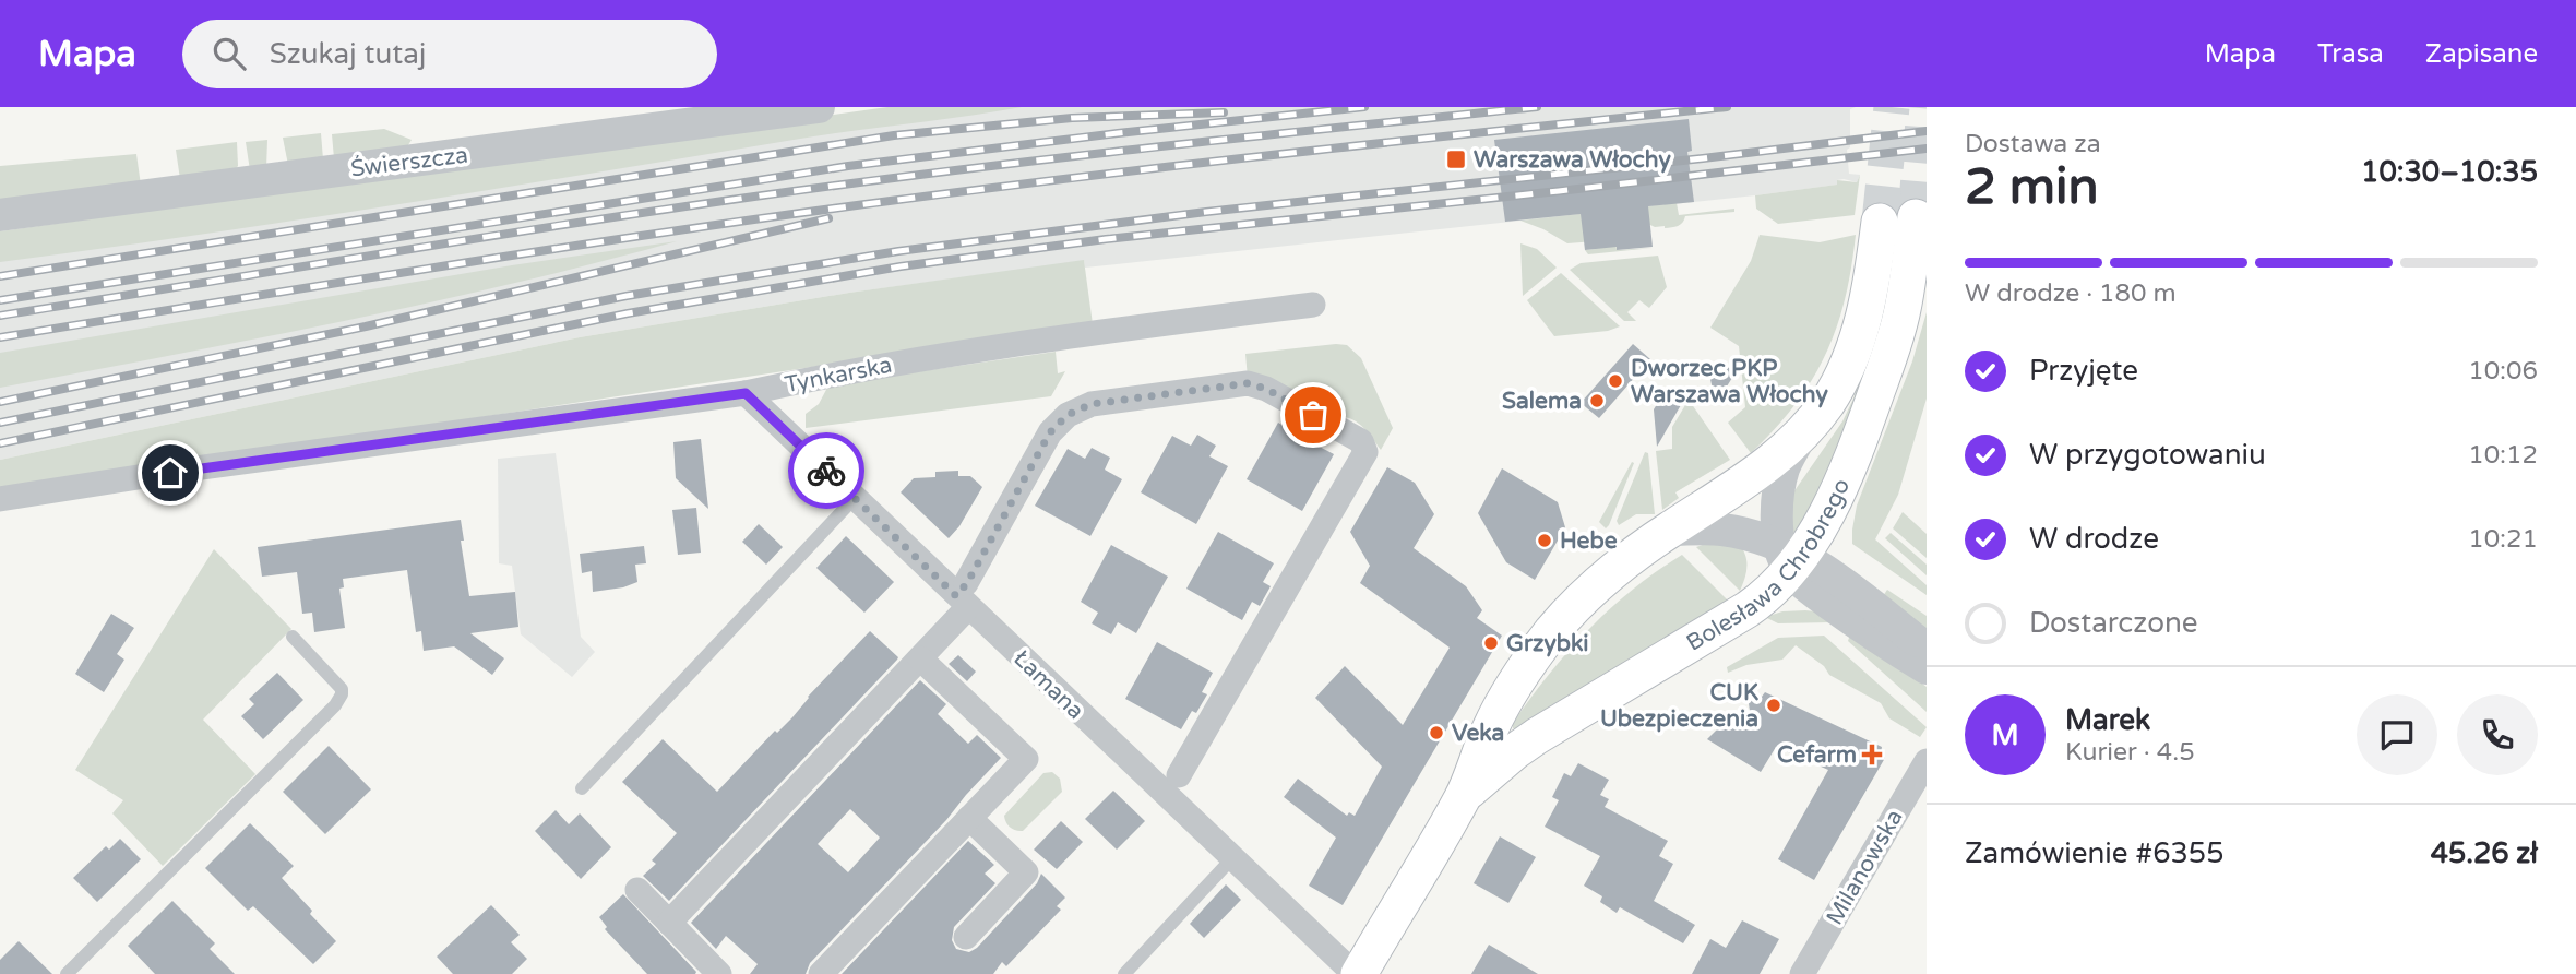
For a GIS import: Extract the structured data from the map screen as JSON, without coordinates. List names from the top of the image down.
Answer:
{
  "streets": {
    "main road": ["Bolesława Chrobrego"],
    "street": [
      "Świerszcza",
      "Tynkarska",
      "Łamana",
      "Milanowska"
    ]
  },
  "crossings": [
    ["Tynkarska", "Łamana"],
    ["Bolesława Chrobrego", "Łamana"]
  ],
  "places": {
    "transit": ["Warszawa Włochy"],
    "other": [
      "Dworzec PKP Warszawa Włochy",
      "Salema",
      "Hebe",
      "Grzybki",
      "CUK Ubezpieczenia",
      "Veka"
    ],
    "health": ["Cefarm"]
  },
  "page": {
    "header": "Mapa",
    "search": "Szukaj tutaj",
    "nav": ["Mapa", "Trasa", "Zapisane"],
    "heading": ["2 min", "Dostawa za", "10:30–10:35"],
    "panel": [
      "Marek",
      "Kurier · 4.5",
      "Zamówienie #6355",
      "45.26 zł"
    ],
    "bar": "W drodze · 180 m",
    "list": [
      ["Przyjęte", "10:06"],
      ["W przygotowaniu", "10:12"],
      ["W drodze", "10:21"],
      "Dostarczone"
    ],
    "round": "M"
  }
}
